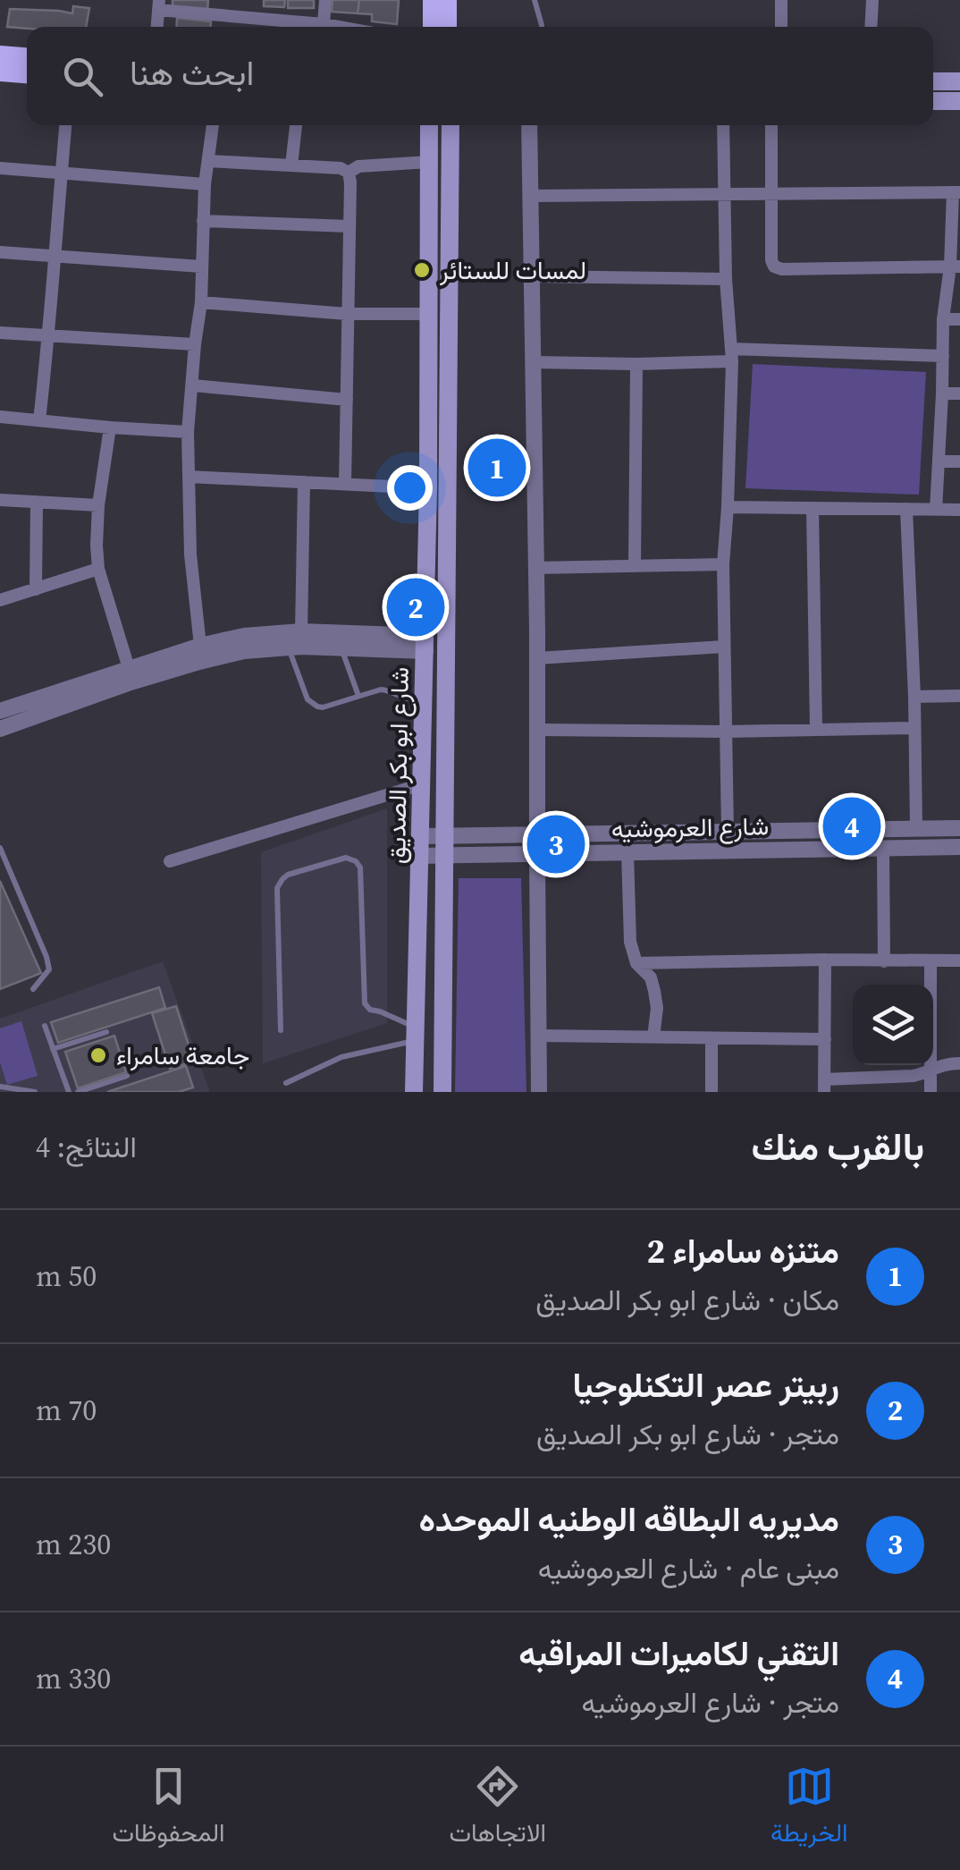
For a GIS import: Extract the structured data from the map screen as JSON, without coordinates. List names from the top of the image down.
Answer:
{
  "streets": {
    "main road": ["شارع ابو بكر الصديق"],
    "street": ["شارع العرموشيه"]
  },
  "crossings": [
    ["شارع ابو بكر الصديق", "شارع العرموشيه"]
  ],
  "places": ["لمسات للستائر", "جامعة سامراء"],
  "page": {
    "search": "ابحث هنا",
    "pins": [
      "1",
      "2",
      "4",
      "3"
    ],
    "heading": ["بالقرب منك", "النتائج: 4"],
    "list": [
      {
        "mark": "1",
        "name": "متنزه سامراء 2",
        "note": "مكان · شارع ابو بكر الصديق",
        "value": "50 m"
      },
      {
        "mark": "2",
        "name": "ربيتر عصر التكنلوجيا",
        "note": "متجر · شارع ابو بكر الصديق",
        "value": "70 m"
      },
      {
        "mark": "3",
        "name": "مديريه البطاقه الوطنيه الموحده",
        "note": "مبنى عام · شارع العرموشيه",
        "value": "230 m"
      },
      {
        "mark": "4",
        "name": "التقني لكاميرات المراقبه",
        "note": "متجر · شارع العرموشيه",
        "value": "330 m"
      }
    ],
    "nav": ["الخريطة", "الاتجاهات", "المحفوظات"]
  }
}
